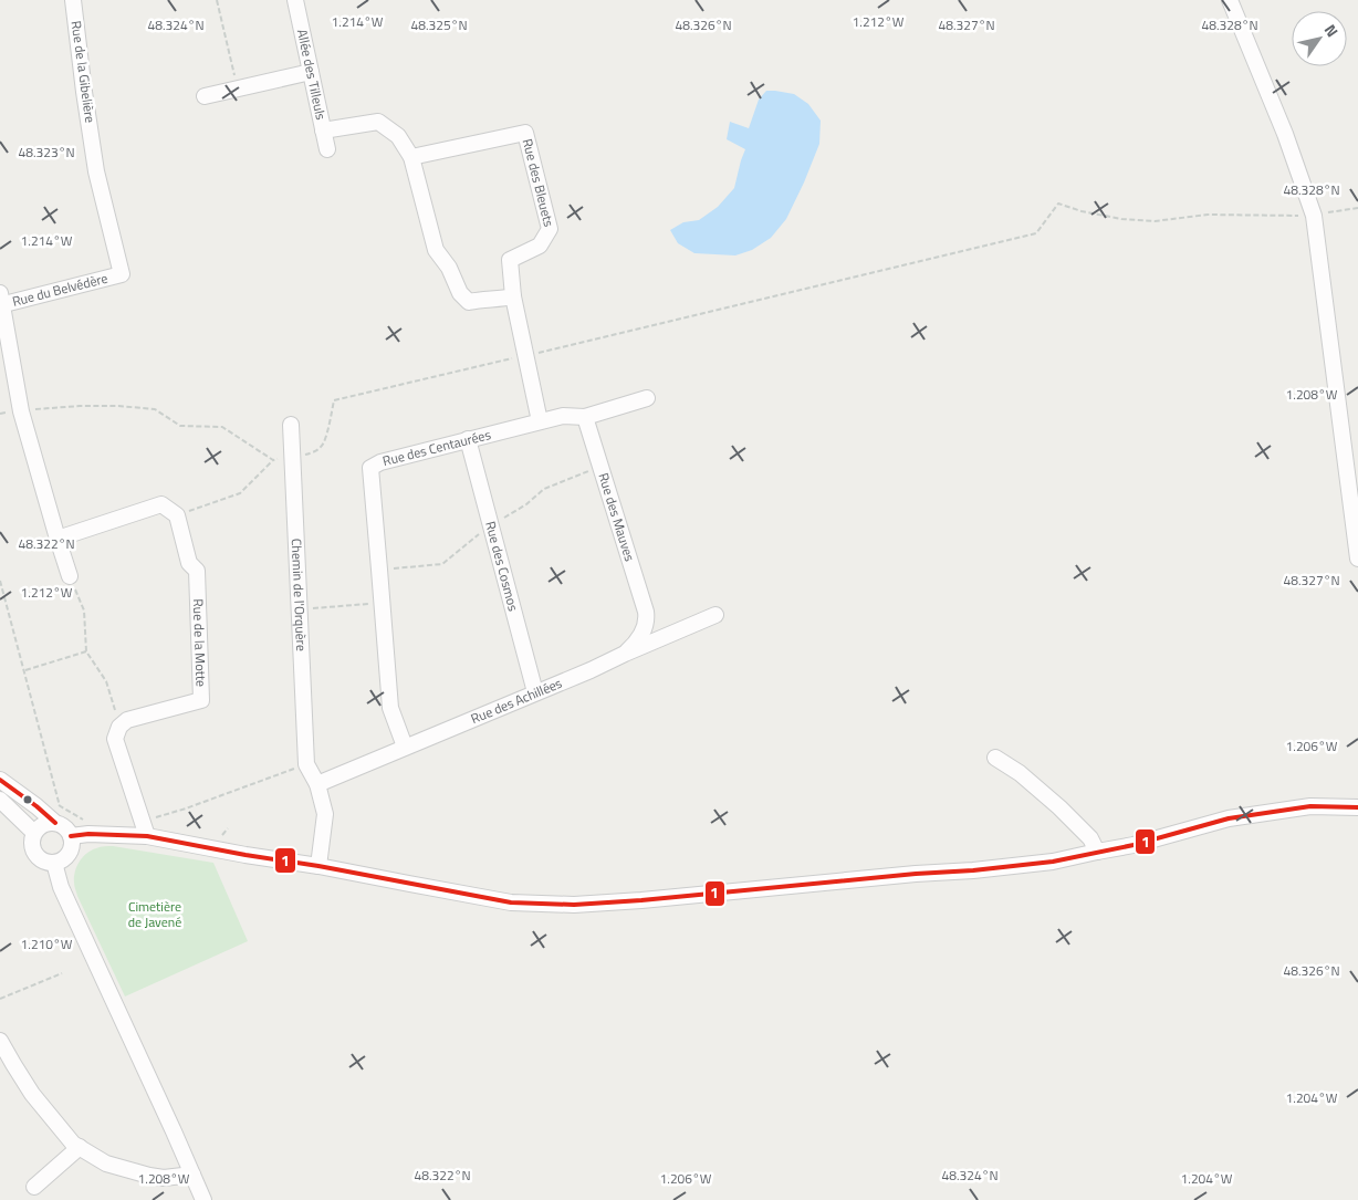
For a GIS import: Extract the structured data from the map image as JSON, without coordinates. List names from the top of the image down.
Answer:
{
  "streets": {
    "street": [
      "Rue de la Gibelière",
      "Allée des Tilleuls",
      "Rue des Bleuets",
      "Rue du Belvédère",
      "Rue des Centaurées",
      "Rue des Mauves",
      "Rue des Cosmos",
      "Chemin de l'Orquère",
      "Rue de la Motte",
      "Rue des Achillées"
    ]
  },
  "crossings": [
    ["Rue de la Gibelière", "Rue du Belvédère"],
    ["Rue des Bleuets", "Rue des Centaurées"],
    ["Rue des Centaurées", "Rue des Mauves"],
    ["Rue des Centaurées", "Rue des Cosmos"],
    ["Rue des Centaurées", "Rue des Achillées"],
    ["Rue des Cosmos", "Rue des Achillées"]
  ],
  "parks": ["Cimetière de Javené"],
  "lines": ["transit line 1"],
  "north": "top right",
  "coordinates": [
    "1.212°W",
    "1.214°W",
    "48.324°N",
    "48.325°N",
    "48.326°N",
    "48.327°N",
    "48.328°N",
    "48.323°N",
    "1.208°W",
    "48.322°N",
    "1.206°W",
    "1.210°W",
    "1.204°W"
  ]
}
